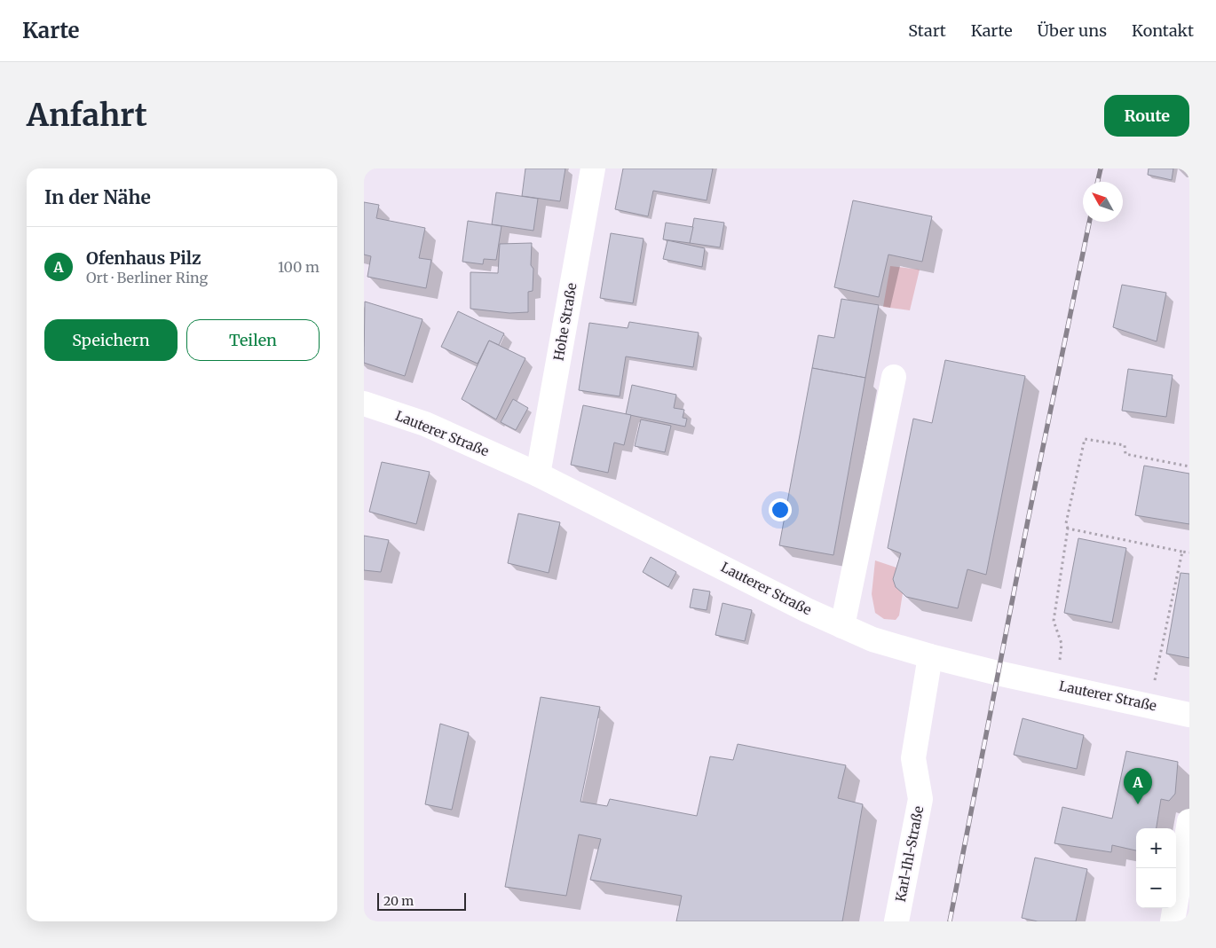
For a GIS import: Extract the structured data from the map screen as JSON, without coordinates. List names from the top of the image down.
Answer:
{
  "streets": {
    "street": ["Hohe Straße", "Lauterer Straße", "Karl-Ihl-Straße"]
  },
  "crossings": [
    ["Hohe Straße", "Lauterer Straße"],
    ["Lauterer Straße", "Karl-Ihl-Straße"]
  ],
  "scale_bar": "20 m",
  "north": "top left",
  "page": {
    "header": "Karte",
    "nav": [
      "Start",
      "Karte",
      "Über uns",
      "Kontakt"
    ],
    "buttons": [
      "Route",
      ["Speichern", "Teilen"]
    ],
    "title": "Anfahrt",
    "heading": "In der Nähe",
    "list": [
      {
        "mark": "A",
        "name": "Ofenhaus Pilz",
        "note": "Ort · Berliner Ring",
        "value": "100 m"
      }
    ],
    "pins": "A",
    "map_buttons": ["+", "−"],
    "scale": "20 m"
  }
}
